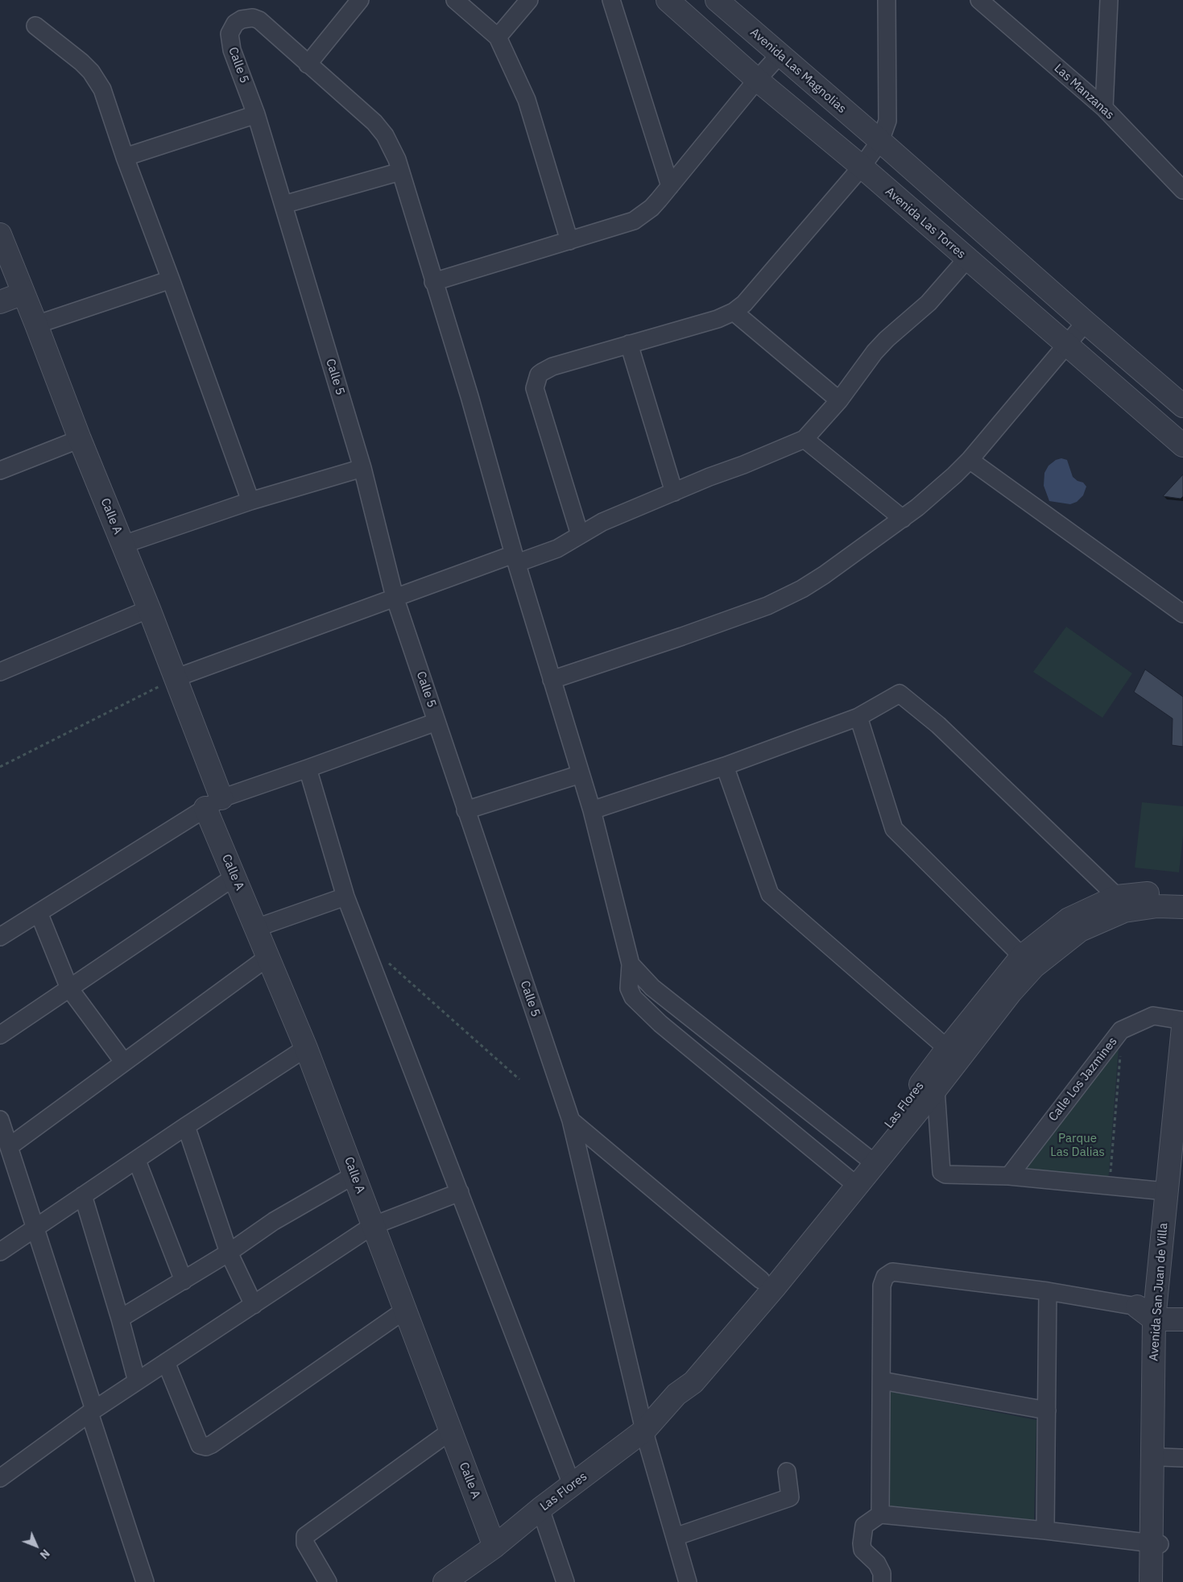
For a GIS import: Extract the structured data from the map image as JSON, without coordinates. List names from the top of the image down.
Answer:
{
  "streets": {
    "street": [
      "Calle 5",
      "Avenida Las Magnolias",
      "Las Manzanas",
      "Avenida Las Torres",
      "Calle A",
      "Calle Los Jazmines",
      "Las Flores",
      "Avenida San Juan de Villa"
    ]
  },
  "crossings": [
    ["Calle 5", "Las Flores"],
    ["Calle A", "Las Flores"]
  ],
  "parks": ["Parque Las Dalias"],
  "north": "bottom right"
}
